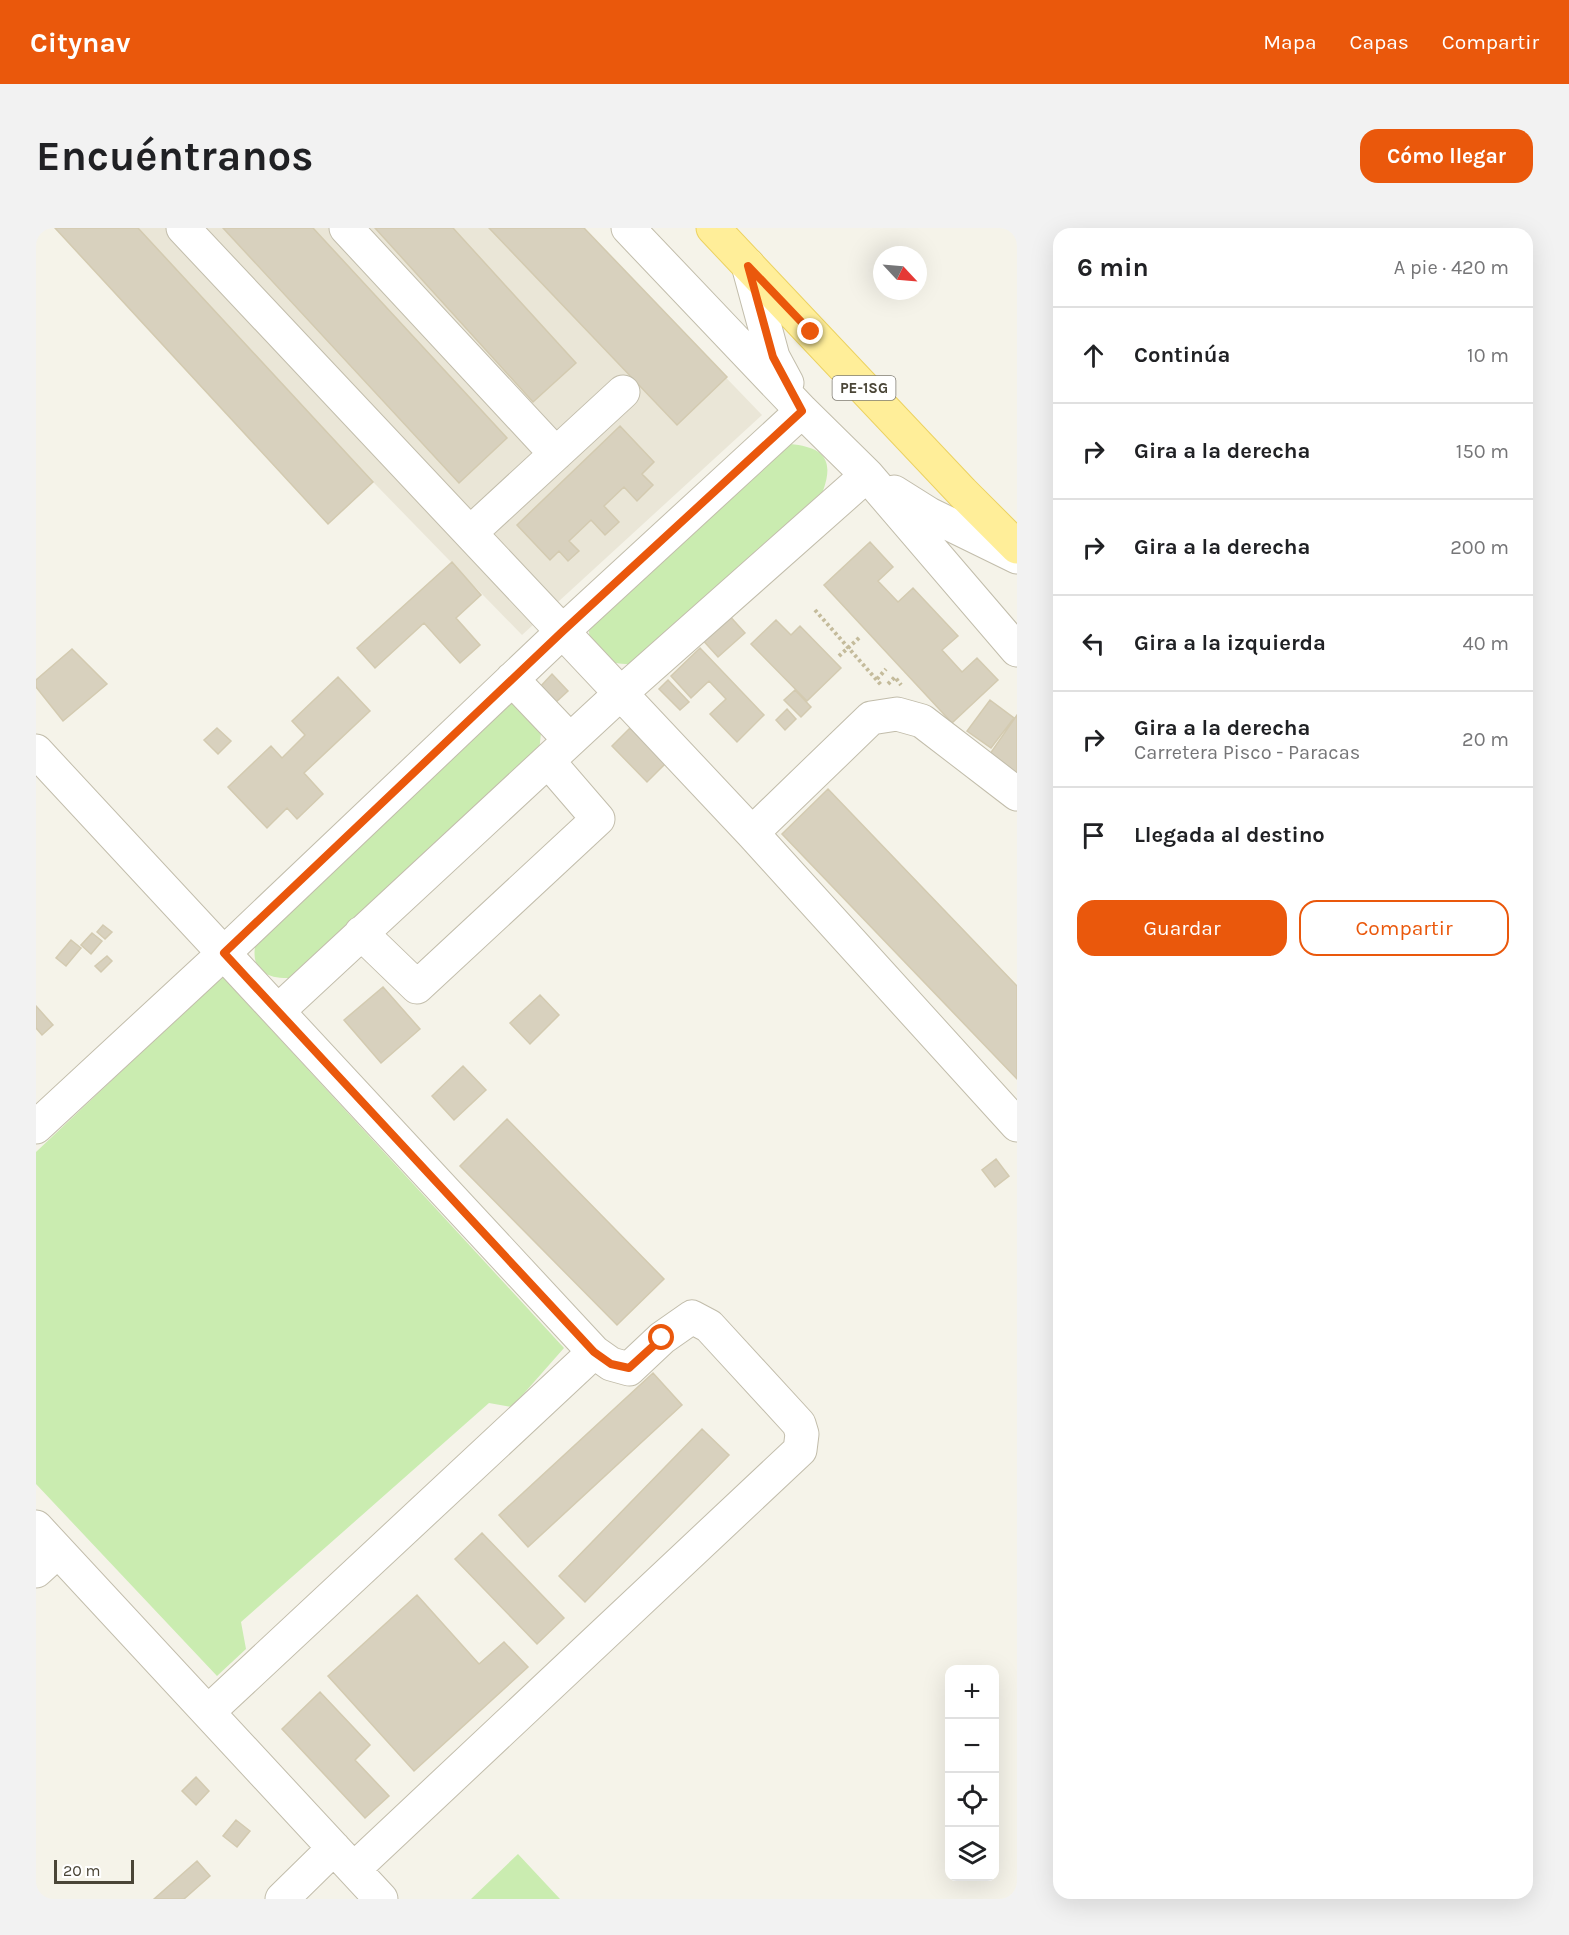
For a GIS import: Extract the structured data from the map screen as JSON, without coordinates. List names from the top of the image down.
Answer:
{
  "streets": {
    "main road": ["PE-1SG"]
  },
  "scale_bar": "20 m",
  "north": "bottom right",
  "page": {
    "header": "Citynav",
    "nav": ["Mapa", "Capas", "Compartir"],
    "buttons": [
      "Cómo llegar",
      ["Guardar", "Compartir"]
    ],
    "title": "Encuéntranos",
    "heading": ["6 min", "A pie · 420 m"],
    "list": [
      ["Continúa", "10 m"],
      ["Gira a la derecha", "150 m"],
      ["Gira a la derecha", "200 m"],
      ["Gira a la izquierda", "40 m"],
      ["Gira a la derecha", "Carretera Pisco - Paracas", "20 m"],
      "Llegada al destino"
    ],
    "map_buttons": ["+", "−"],
    "scale": "20 m"
  }
}
